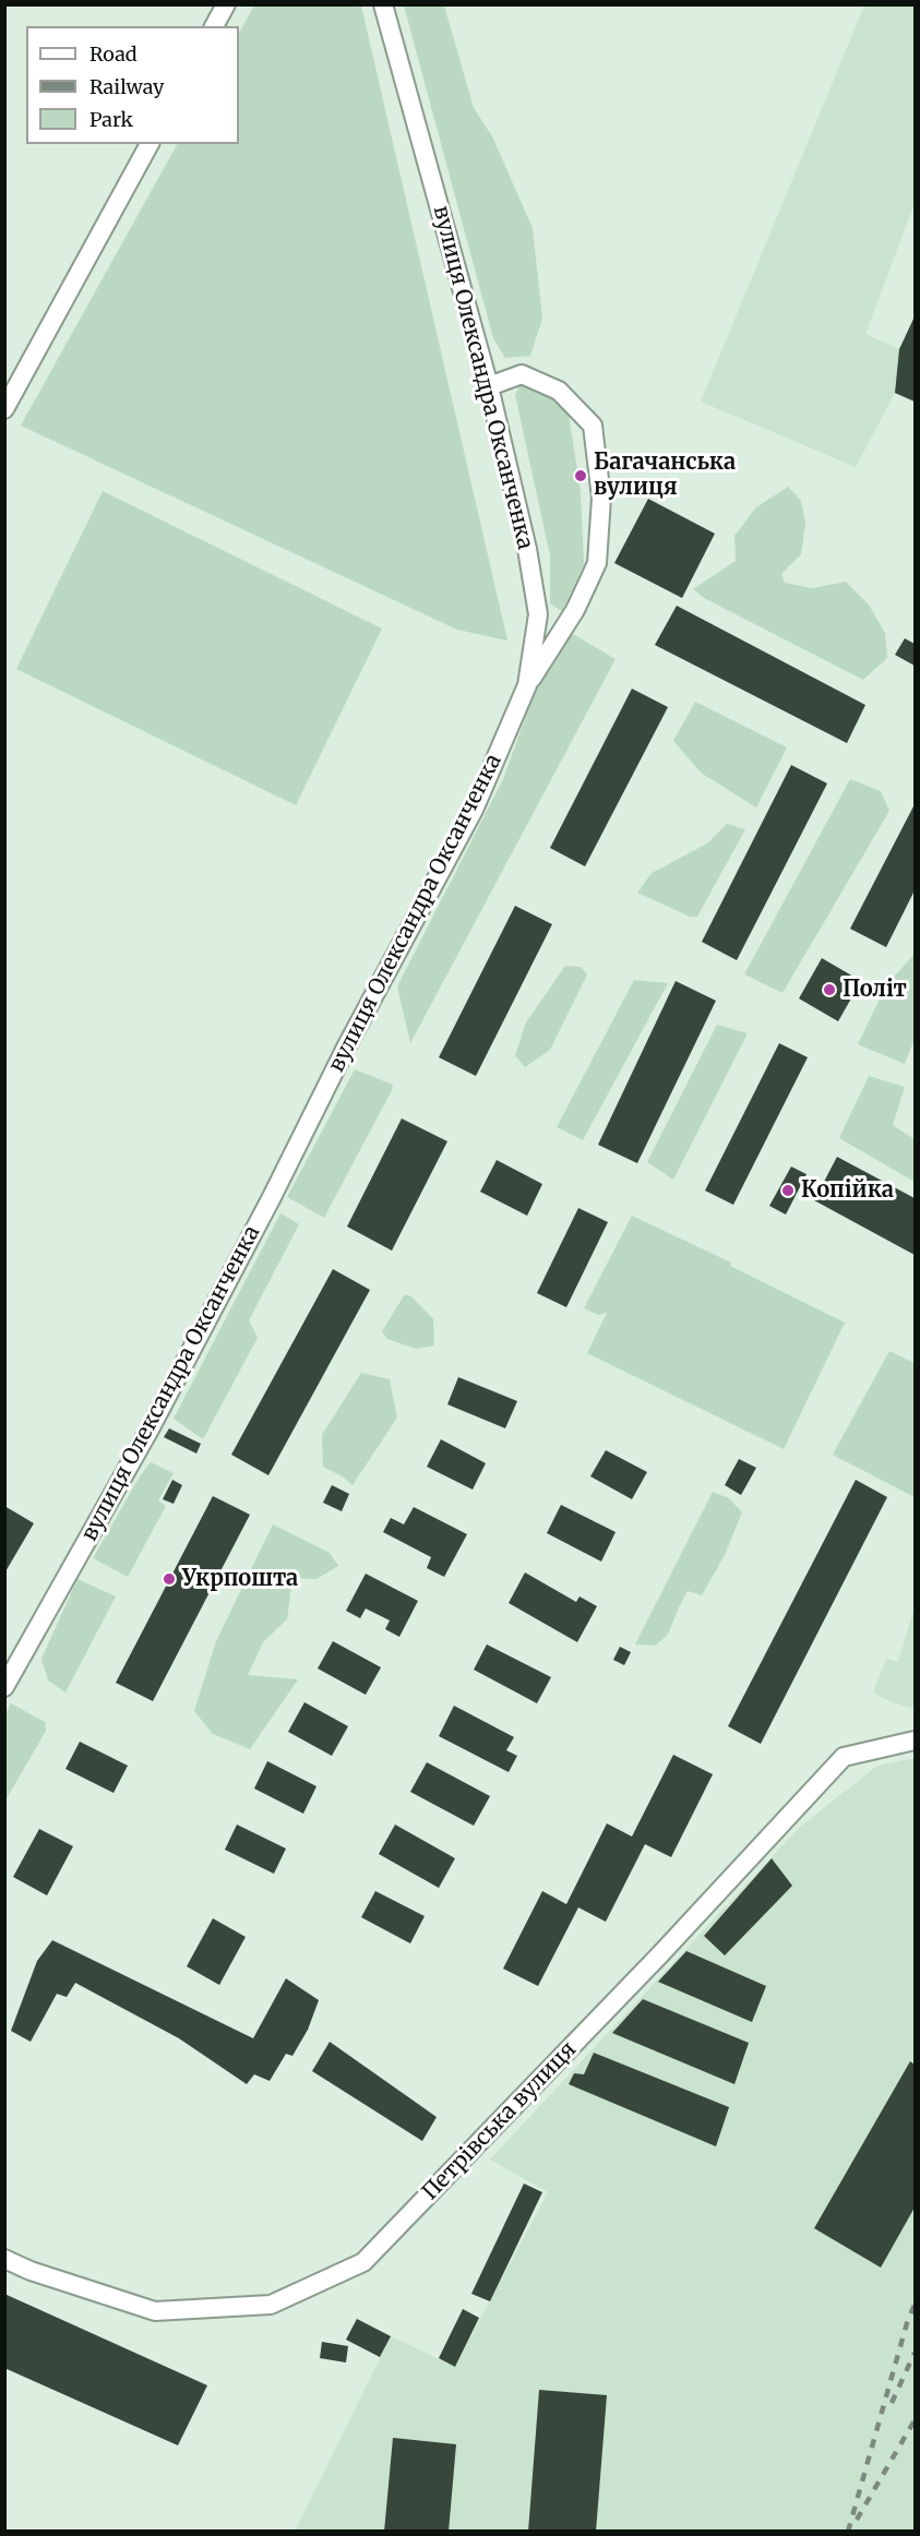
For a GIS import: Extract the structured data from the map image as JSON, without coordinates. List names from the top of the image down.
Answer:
{
  "streets": {
    "street": ["вулиця Олександра Оксанченка", "Петрівська вулиця"]
  },
  "places": [
    "Багачанська вулиця",
    "Політ",
    "Копійка",
    "Укрпошта"
  ],
  "legend": ["Road", "Railway", "Park"]
}
